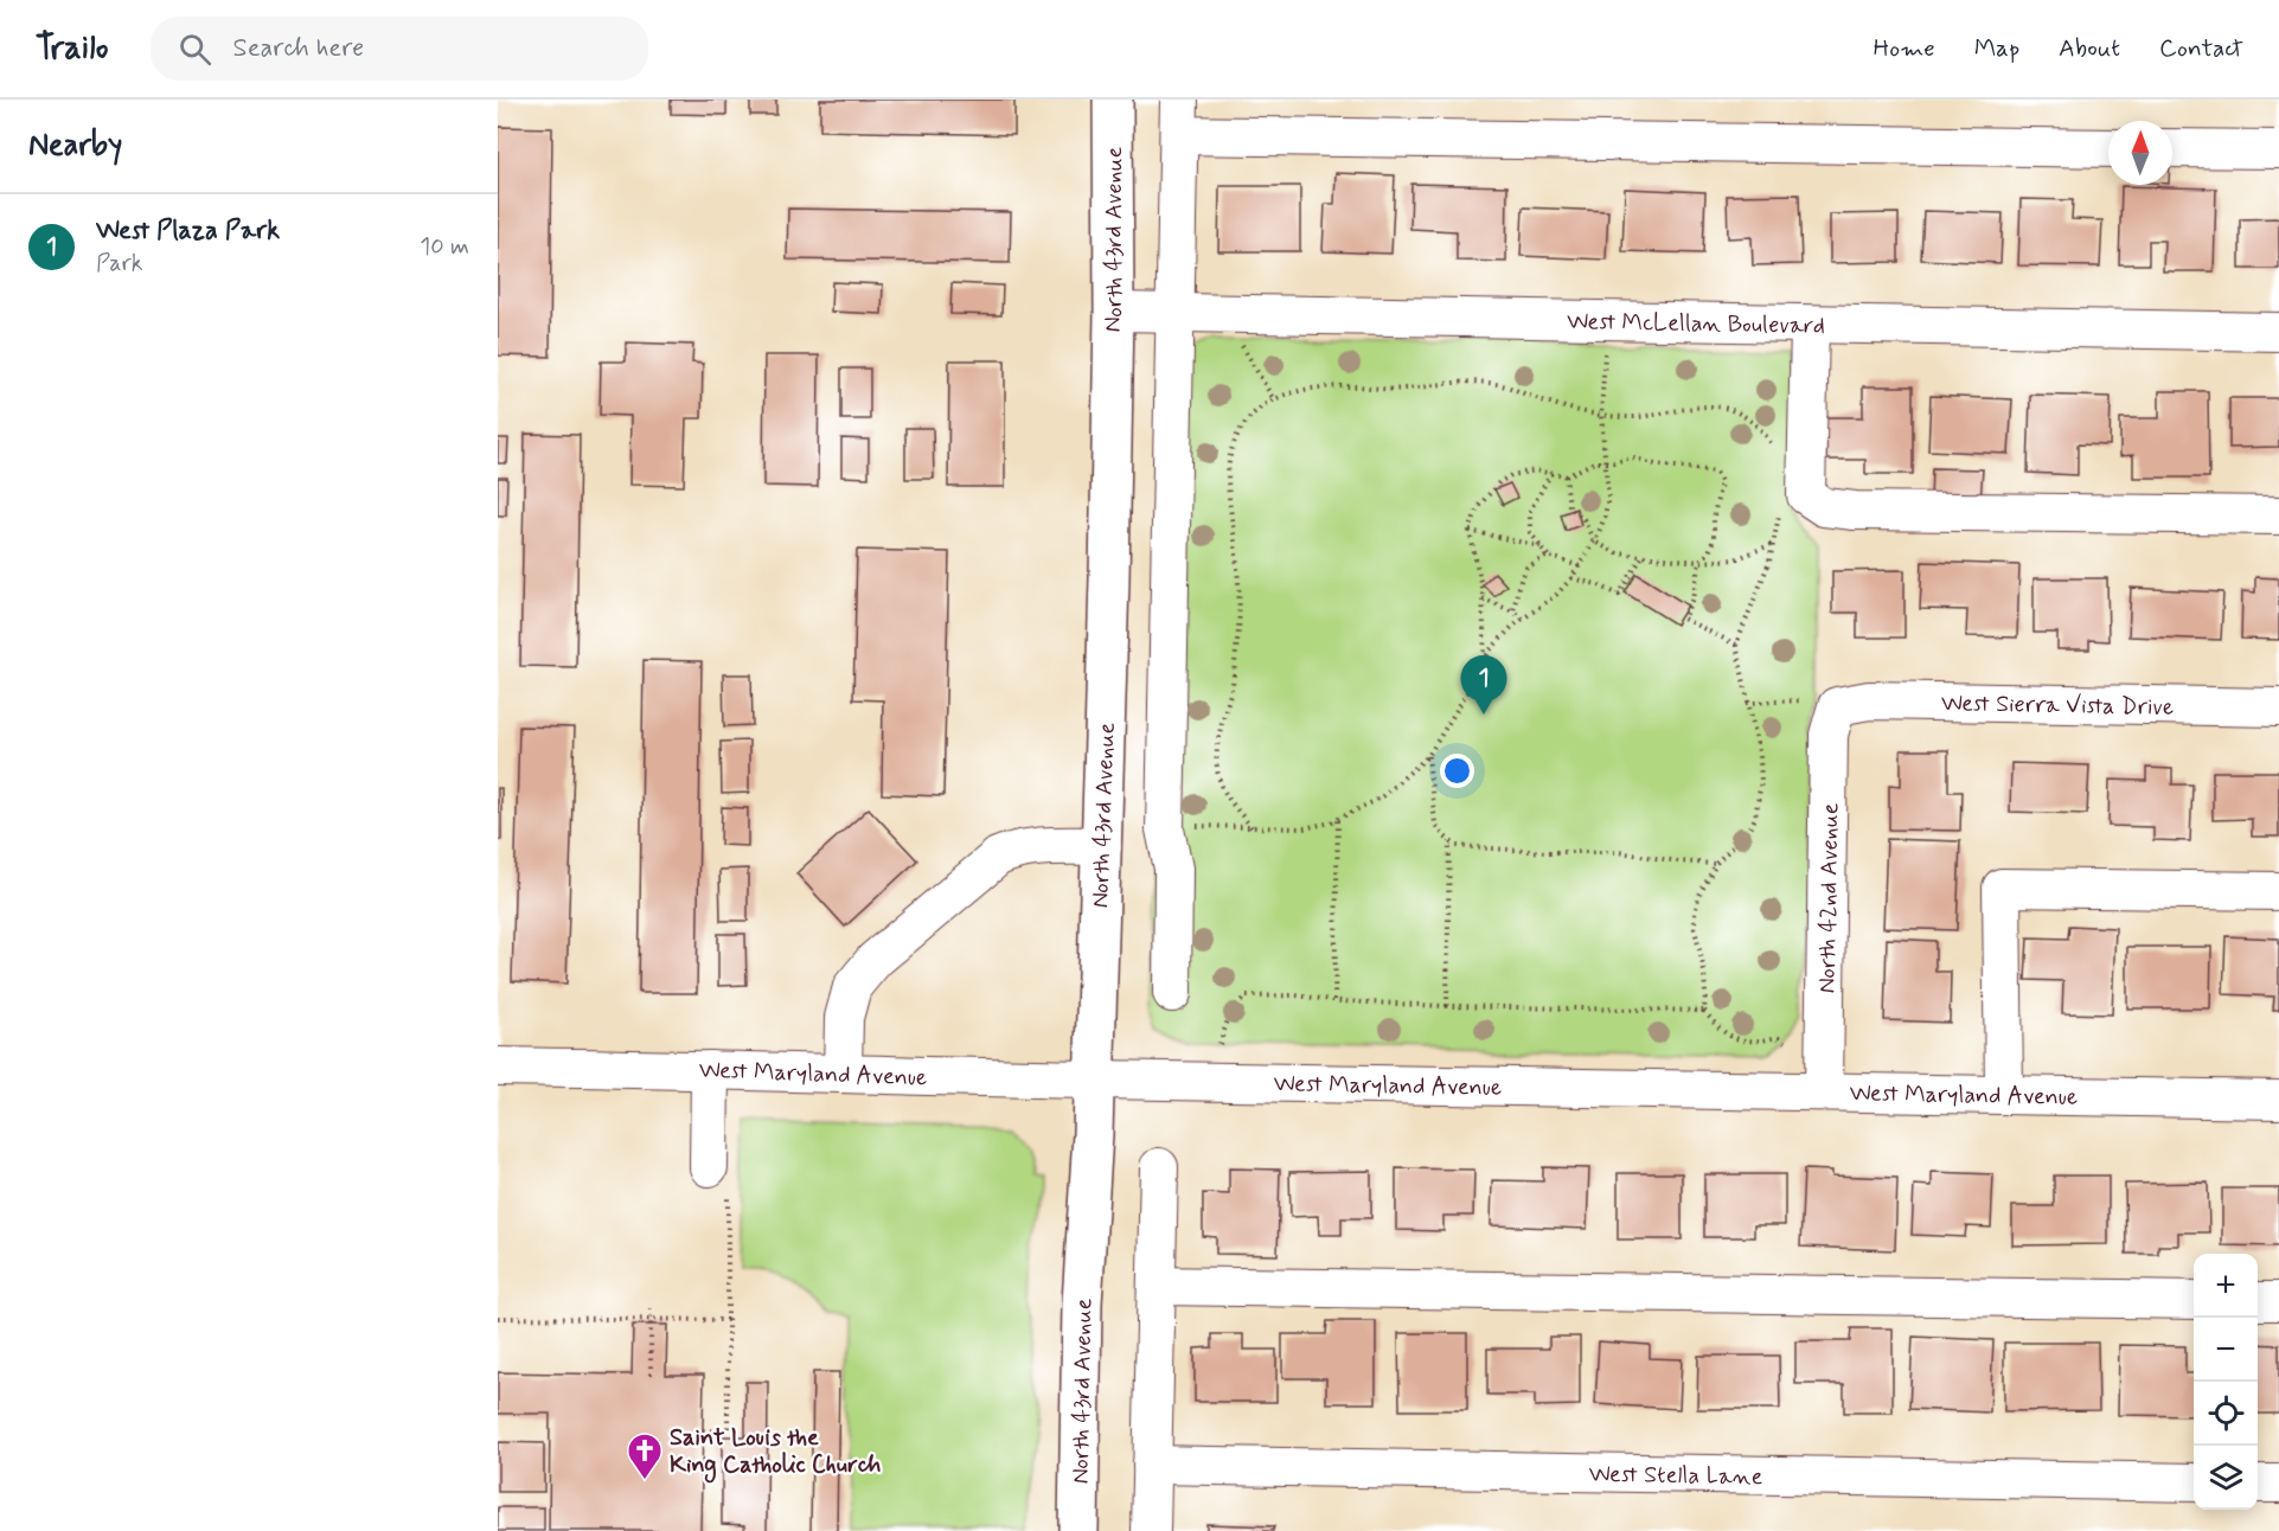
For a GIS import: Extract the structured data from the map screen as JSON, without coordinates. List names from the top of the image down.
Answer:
{
  "streets": {
    "main road": ["North 43rd Avenue"],
    "street": [
      "West McLellan Boulevard",
      "West Sierra Vista Drive",
      "North 42nd Avenue",
      "West Maryland Avenue",
      "West Stella Lane"
    ]
  },
  "crossings": [
    ["North 43rd Avenue", "West McLellan Boulevard"],
    ["North 43rd Avenue", "West Maryland Avenue"],
    ["West Sierra Vista Drive", "North 42nd Avenue"],
    ["North 42nd Avenue", "West Maryland Avenue"]
  ],
  "places": {
    "church": ["Saint Louis the King Catholic Church"]
  },
  "north": "top",
  "page": {
    "header": "Trailo",
    "search": "Search here",
    "nav": [
      "Home",
      "Map",
      "About",
      "Contact"
    ],
    "heading": "Nearby",
    "list": [
      {
        "mark": "1",
        "name": "West Plaza Park",
        "note": "Park",
        "value": "10 m"
      }
    ],
    "pins": "1",
    "map_buttons": ["+", "−"]
  }
}
